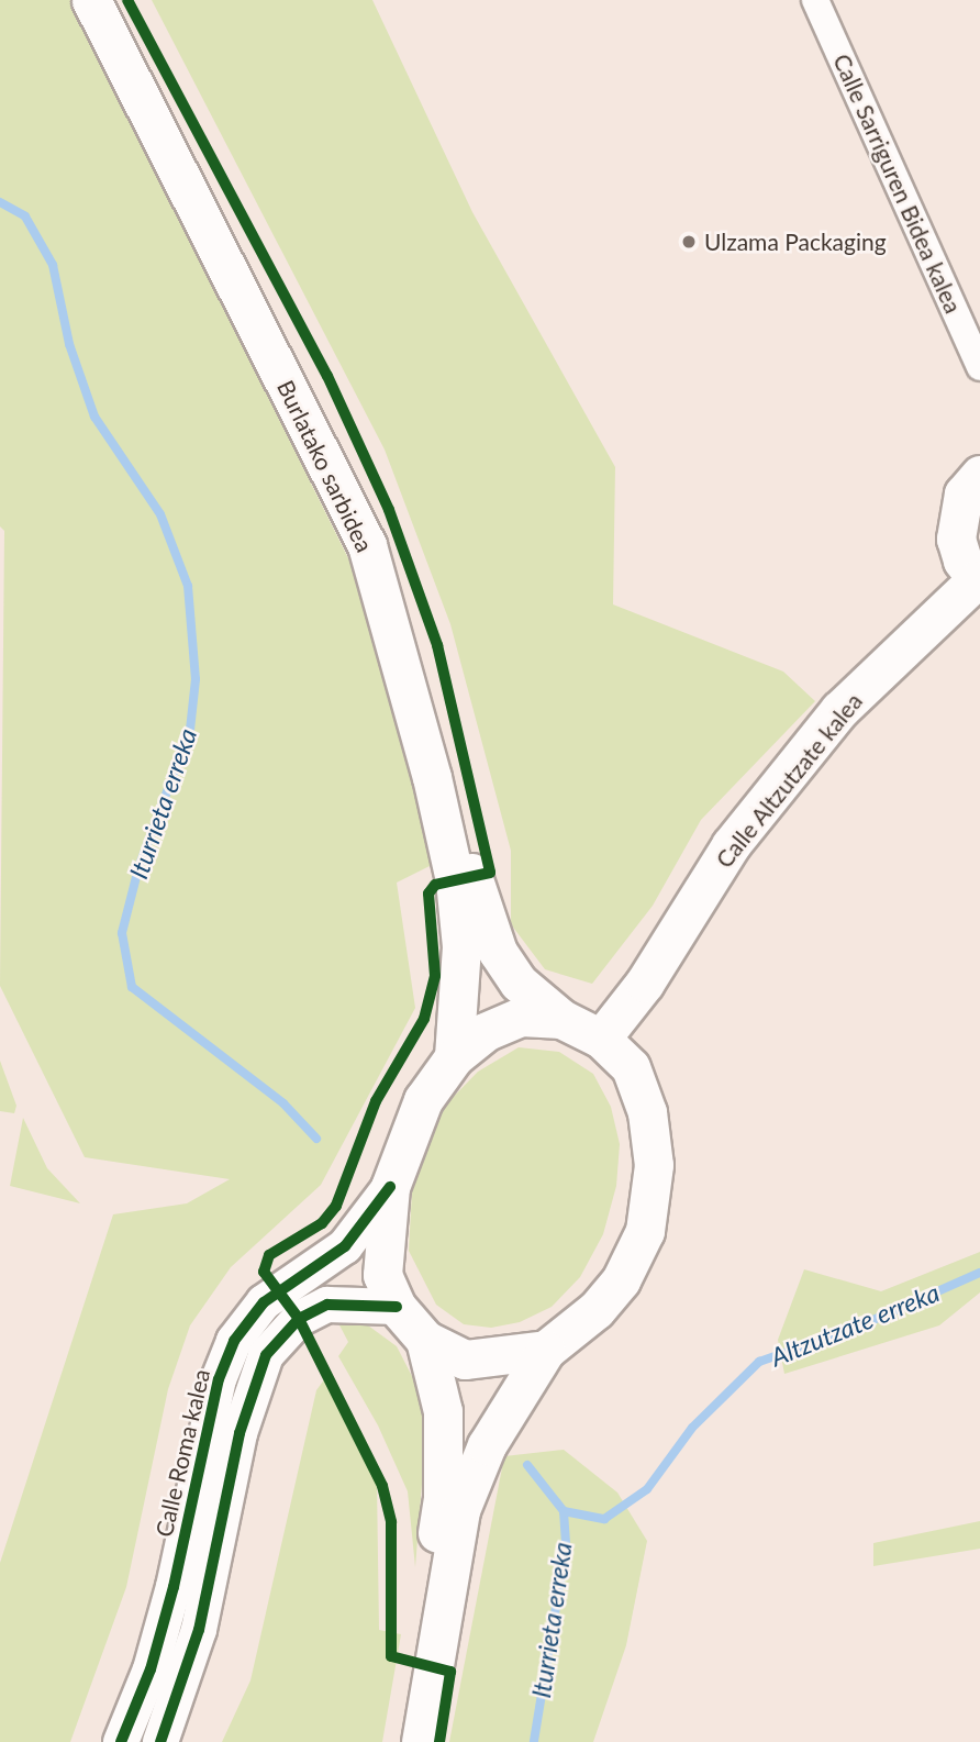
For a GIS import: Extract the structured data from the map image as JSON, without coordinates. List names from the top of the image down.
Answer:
{
  "streets": {
    "main road": ["Burlatako sarbidea", "Calle Altzutzate kalea"],
    "street": ["Calle Sarriguren Bidea kalea", "Calle Roma kalea"]
  },
  "water": ["Iturrieta erreka", "Altzutzate erreka"],
  "places": ["Ulzama Packaging"]
}
